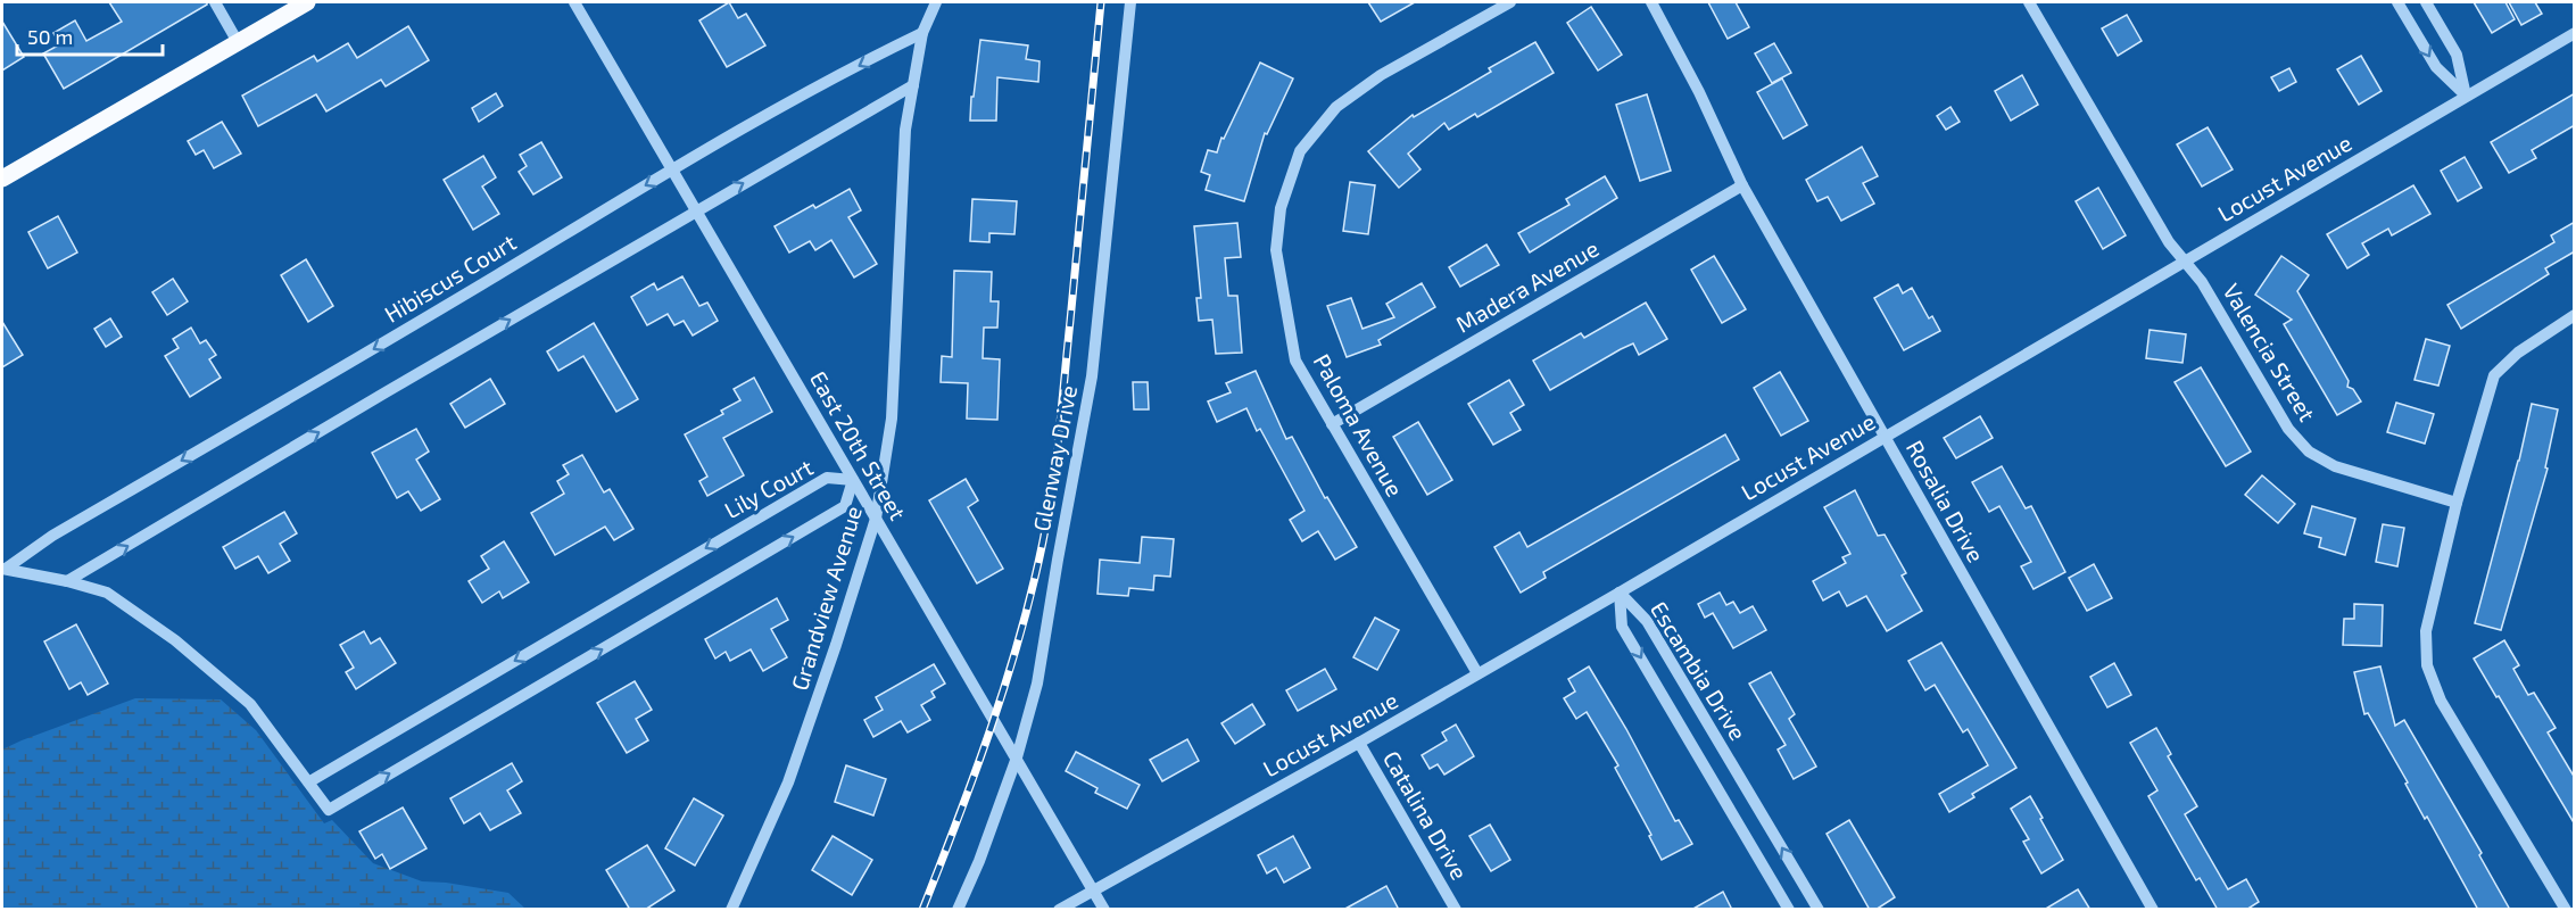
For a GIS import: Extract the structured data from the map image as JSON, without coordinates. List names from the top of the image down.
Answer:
{
  "streets": {
    "street": [
      "Locust Avenue",
      "Hibiscus Court",
      "Madera Avenue",
      "Valencia Street",
      "Paloma Avenue",
      "East 20th Street",
      "Glenway Drive",
      "Lily Court",
      "Rosalia Drive",
      "Grandview Avenue",
      "Escambia Drive",
      "Catalina Drive"
    ]
  },
  "crossings": [
    ["Locust Avenue", "Valencia Street"],
    ["Locust Avenue", "Paloma Avenue"],
    ["Locust Avenue", "East 20th Street"],
    ["Locust Avenue", "Rosalia Drive"],
    ["Locust Avenue", "Escambia Drive"],
    ["Locust Avenue", "Catalina Drive"],
    ["Hibiscus Court", "East 20th Street"],
    ["Hibiscus Court", "Grandview Avenue"],
    ["Madera Avenue", "Paloma Avenue"],
    ["Madera Avenue", "Rosalia Drive"],
    ["East 20th Street", "Glenway Drive"],
    ["East 20th Street", "Lily Court"],
    ["East 20th Street", "Grandview Avenue"]
  ],
  "scale_bar": "50 m"
}
